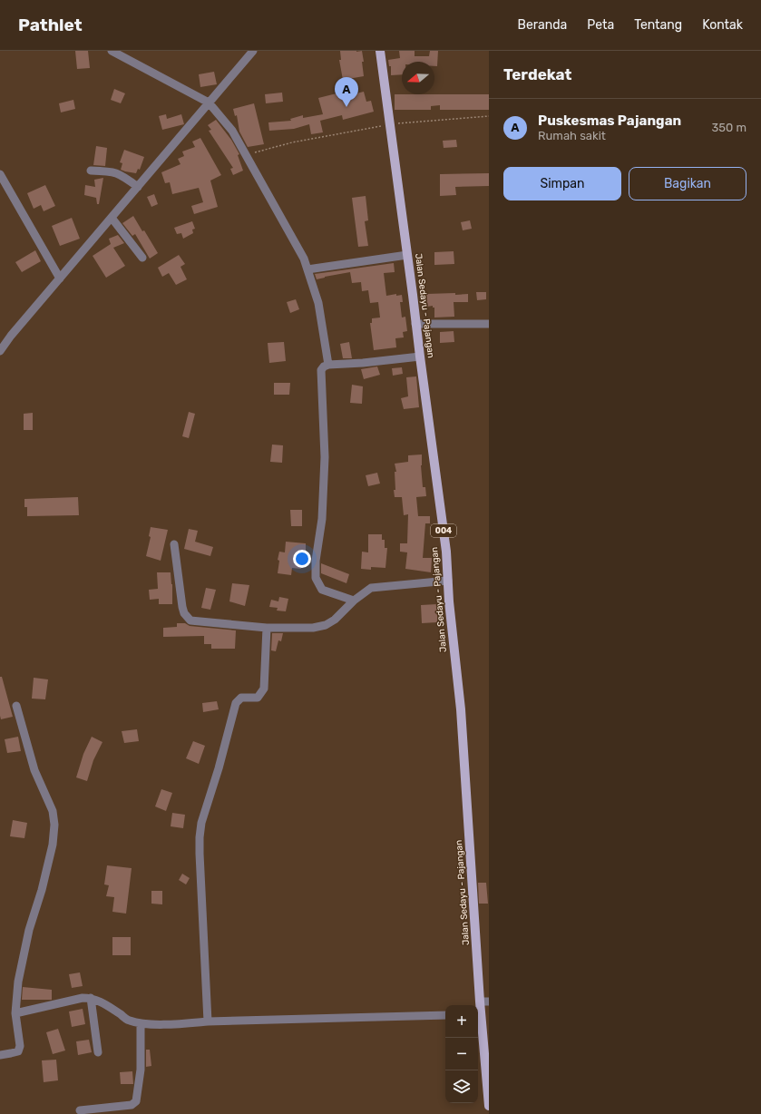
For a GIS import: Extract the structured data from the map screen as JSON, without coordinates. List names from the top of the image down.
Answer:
{
  "streets": {
    "main road": ["Jalan Sedayu - Pajangan", "004"]
  },
  "north": "left",
  "page": {
    "header": "Pathlet",
    "nav": [
      "Beranda",
      "Peta",
      "Tentang",
      "Kontak"
    ],
    "heading": "Terdekat",
    "pins": "A",
    "list": [
      {
        "mark": "A",
        "name": "Puskesmas Pajangan",
        "note": "Rumah sakit",
        "value": "350 m"
      }
    ],
    "buttons": ["Simpan", "Bagikan"],
    "map_buttons": ["+", "−"]
  }
}
